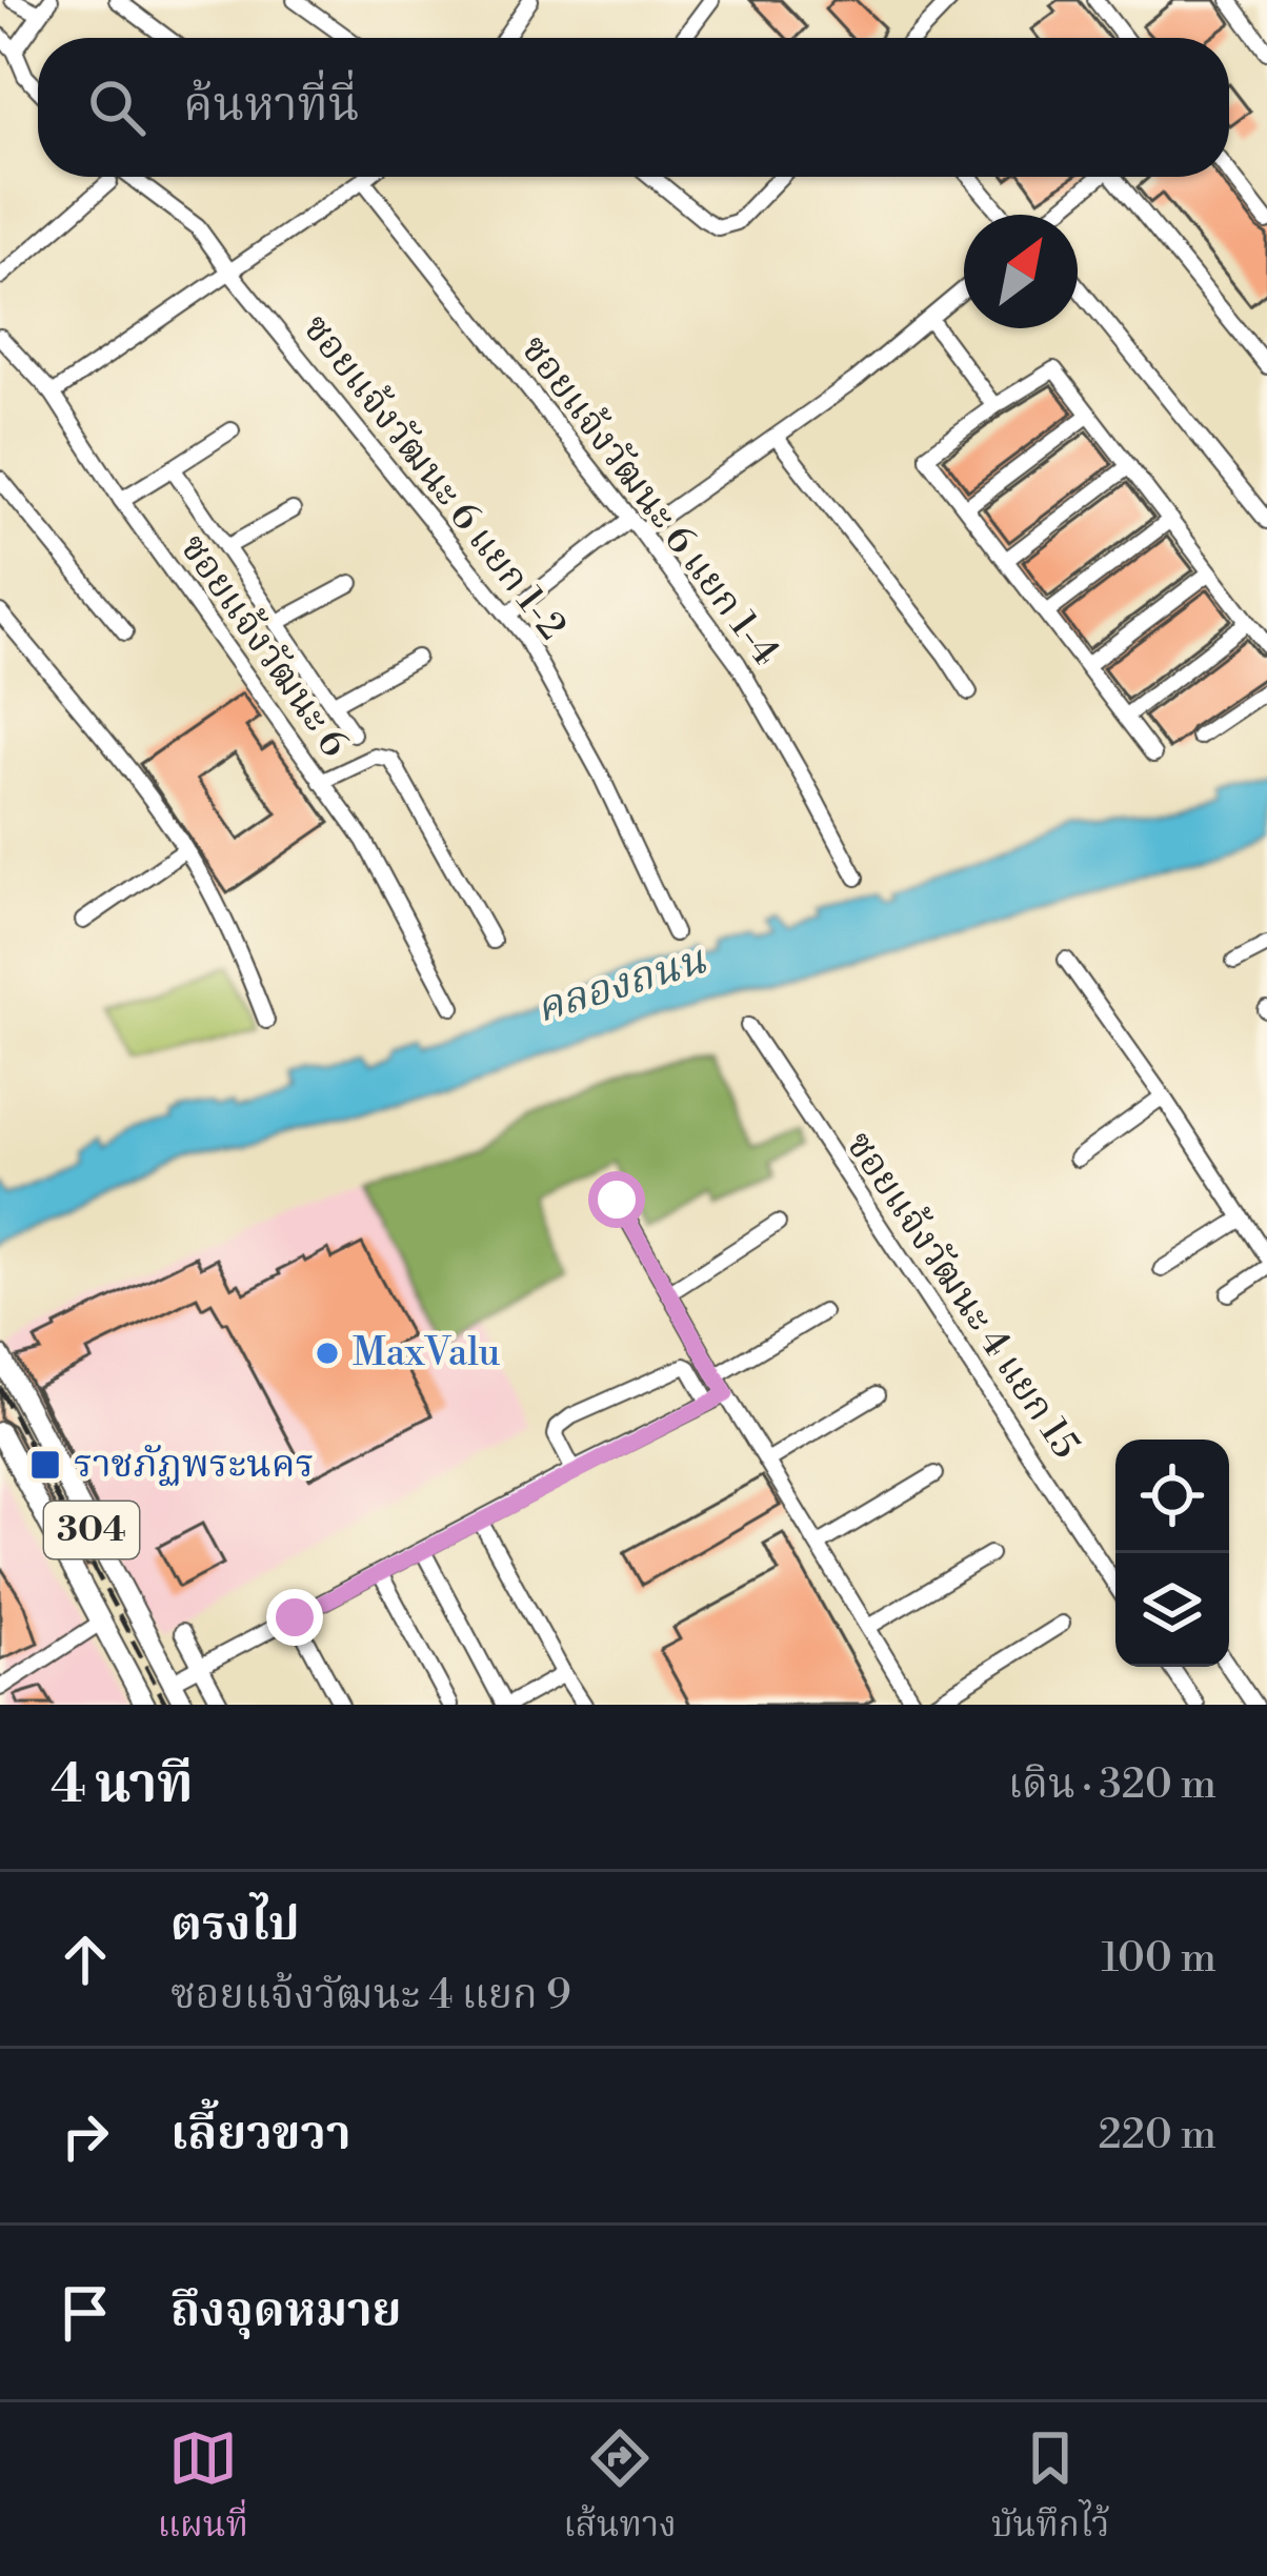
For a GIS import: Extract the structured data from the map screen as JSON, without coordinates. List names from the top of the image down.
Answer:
{
  "streets": {
    "main road": ["304"],
    "street": [
      "ซอยแจ้งวัฒนะ 6 แยก 1-2",
      "ซอยแจ้งวัฒนะ 6 แยก 1-4",
      "ซอยแจ้งวัฒนะ 6",
      "ซอยแจ้งวัฒนะ 4 แยก 15"
    ]
  },
  "water": ["คลองถนน"],
  "places": {
    "other": ["MaxValu"],
    "transit": ["ราชภัฏพระนคร"]
  },
  "north": "top right",
  "page": {
    "search": "ค้นหาที่นี่",
    "heading": ["4 นาที", "เดิน · 320 m"],
    "list": [
      ["ตรงไป", "ซอยแจ้งวัฒนะ 4 แยก 9", "100 m"],
      ["เลี้ยวขวา", "220 m"],
      "ถึงจุดหมาย"
    ],
    "nav": ["แผนที่", "เส้นทาง", "บันทึกไว้"]
  }
}
